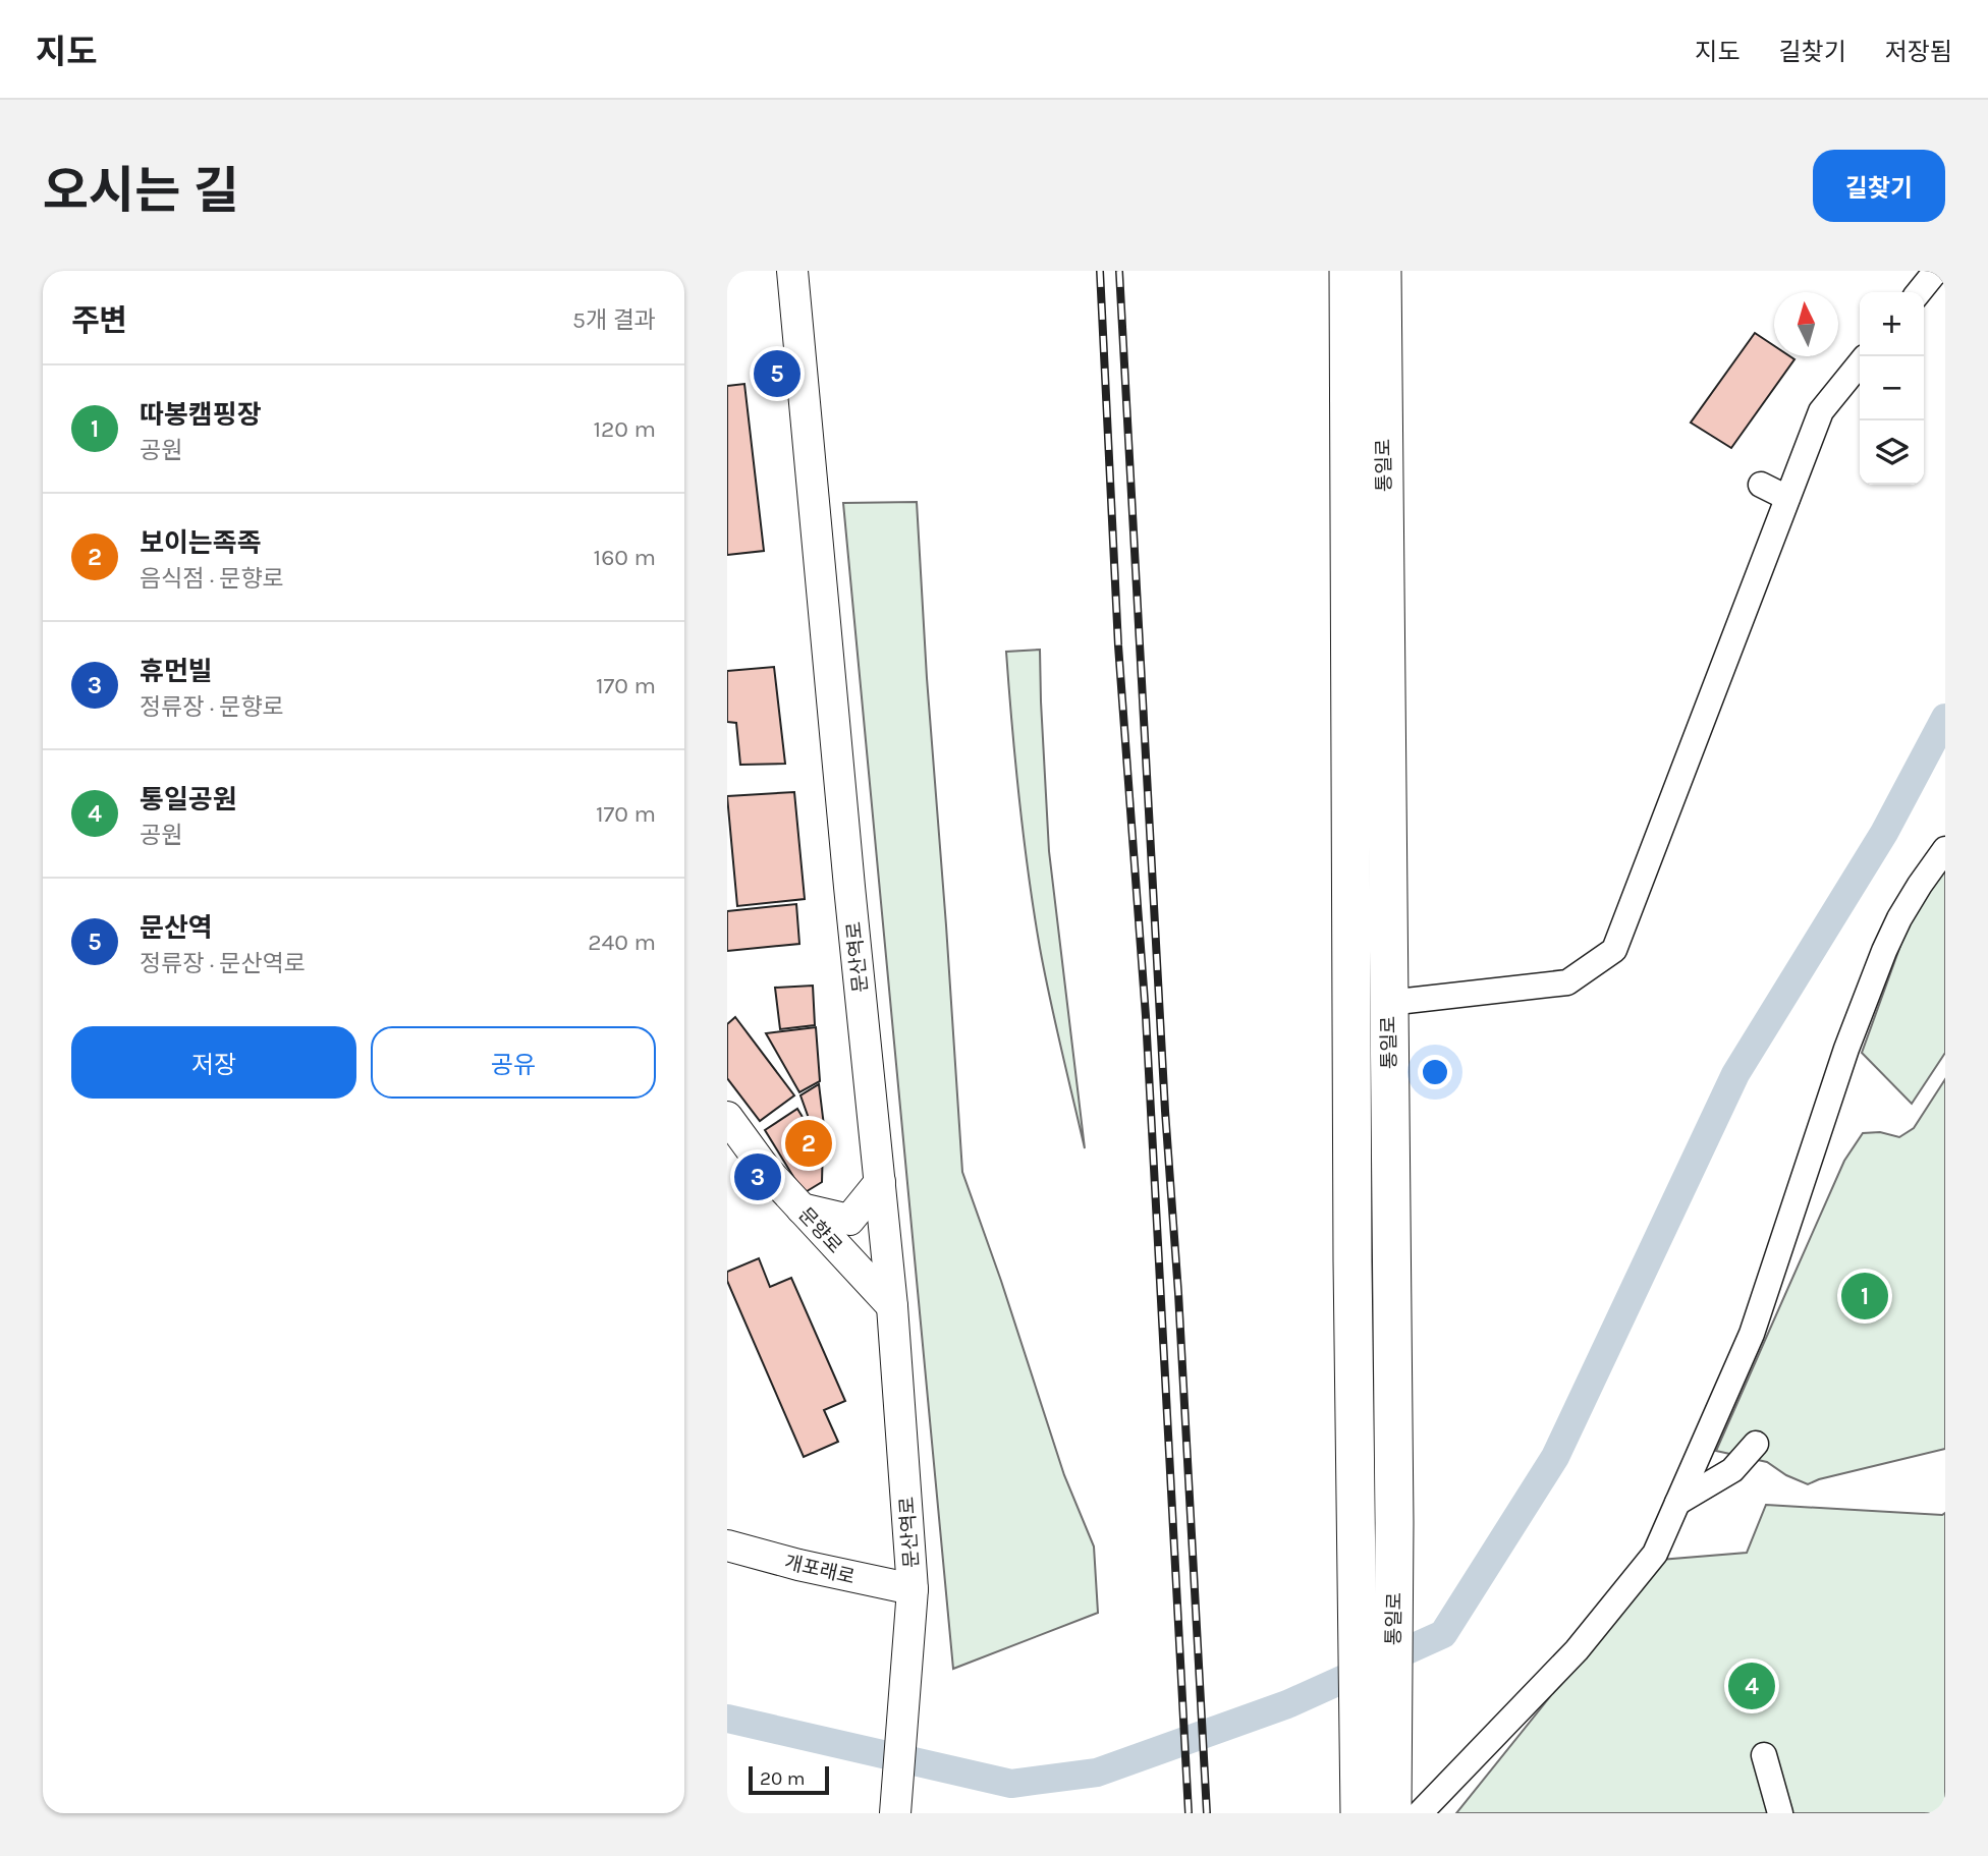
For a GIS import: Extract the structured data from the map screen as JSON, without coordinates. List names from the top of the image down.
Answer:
{
  "streets": {
    "main road": ["통일로"],
    "street": ["문산역로", "문향로", "개포래로"]
  },
  "crossings": [
    ["문산역로", "문향로"],
    ["문산역로", "개포래로"]
  ],
  "scale_bar": "20 m",
  "north": "top",
  "page": {
    "header": "지도",
    "nav": ["지도", "길찾기", "저장됨"],
    "title": "오시는 길",
    "buttons": [
      "길찾기",
      ["저장", "공유"]
    ],
    "heading": ["주변", "5개 결과"],
    "map_buttons": ["+", "−"],
    "pins": [
      "5",
      "2",
      "3",
      "1",
      "4"
    ],
    "list": [
      {
        "mark": "1",
        "name": "따봉캠핑장",
        "note": "공원",
        "value": "120 m"
      },
      {
        "mark": "2",
        "name": "보이는족족",
        "note": "음식점 · 문향로",
        "value": "160 m"
      },
      {
        "mark": "3",
        "name": "휴먼빌",
        "note": "정류장 · 문향로",
        "value": "170 m"
      },
      {
        "mark": "4",
        "name": "통일공원",
        "note": "공원",
        "value": "170 m"
      },
      {
        "mark": "5",
        "name": "문산역",
        "note": "정류장 · 문산역로",
        "value": "240 m"
      }
    ],
    "scale": "20 m"
  }
}
